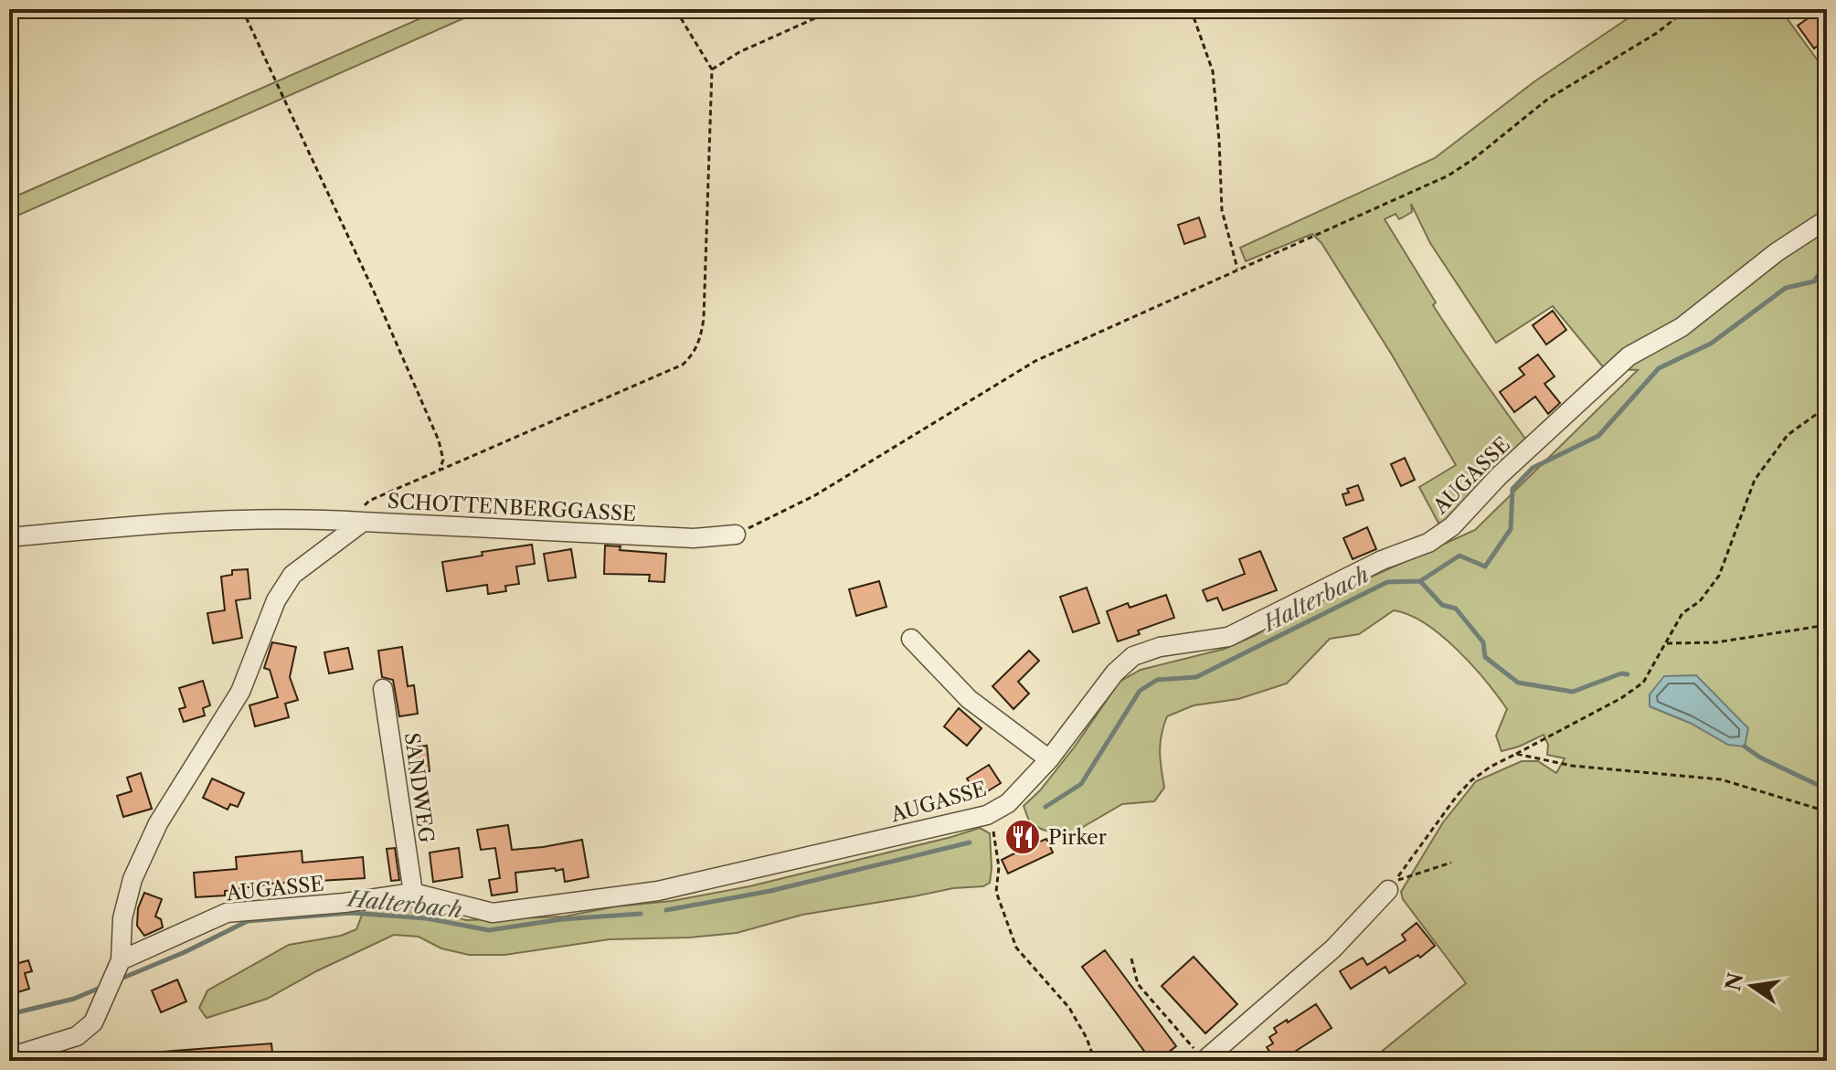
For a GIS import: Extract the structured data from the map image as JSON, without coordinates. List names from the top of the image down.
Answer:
{
  "streets": {
    "street": ["AUGASSE", "SCHOTTENBERGGASSE", "SANDWEG"]
  },
  "crossings": [
    ["AUGASSE", "SCHOTTENBERGGASSE"],
    ["AUGASSE", "SANDWEG"]
  ],
  "water": ["Halterbach"],
  "places": {
    "restaurant": ["Pirker"]
  },
  "north": "left"
}
